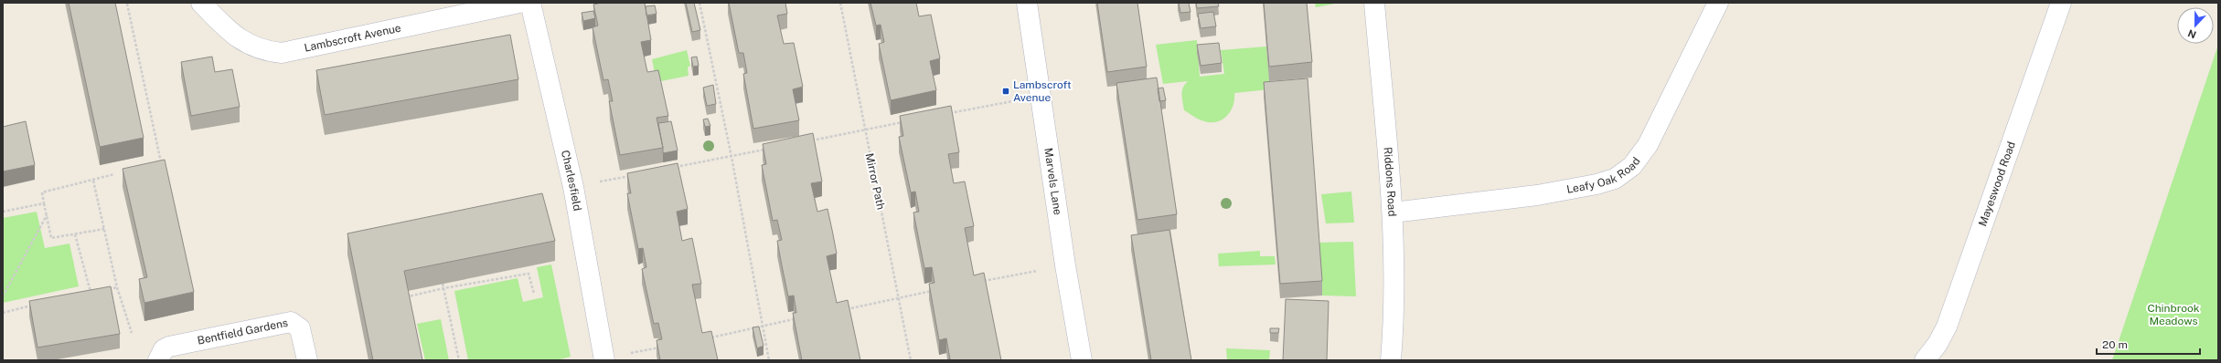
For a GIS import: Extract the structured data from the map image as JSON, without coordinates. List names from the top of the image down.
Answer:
{
  "streets": {
    "street": [
      "Lambscroft Avenue",
      "Leafy Oak Road",
      "Charlesfield",
      "Marvels Lane",
      "Riddons Road",
      "Mayeswood Road",
      "Bentfield Gardens"
    ],
    "path": ["Mirror Path"]
  },
  "crossings": [
    ["Leafy Oak Road", "Riddons Road"]
  ],
  "parks": ["Chinbrook Meadows"],
  "places": {
    "transit": ["Lambscroft Avenue"]
  },
  "scale_bar": "20 m",
  "north": "bottom"
}
